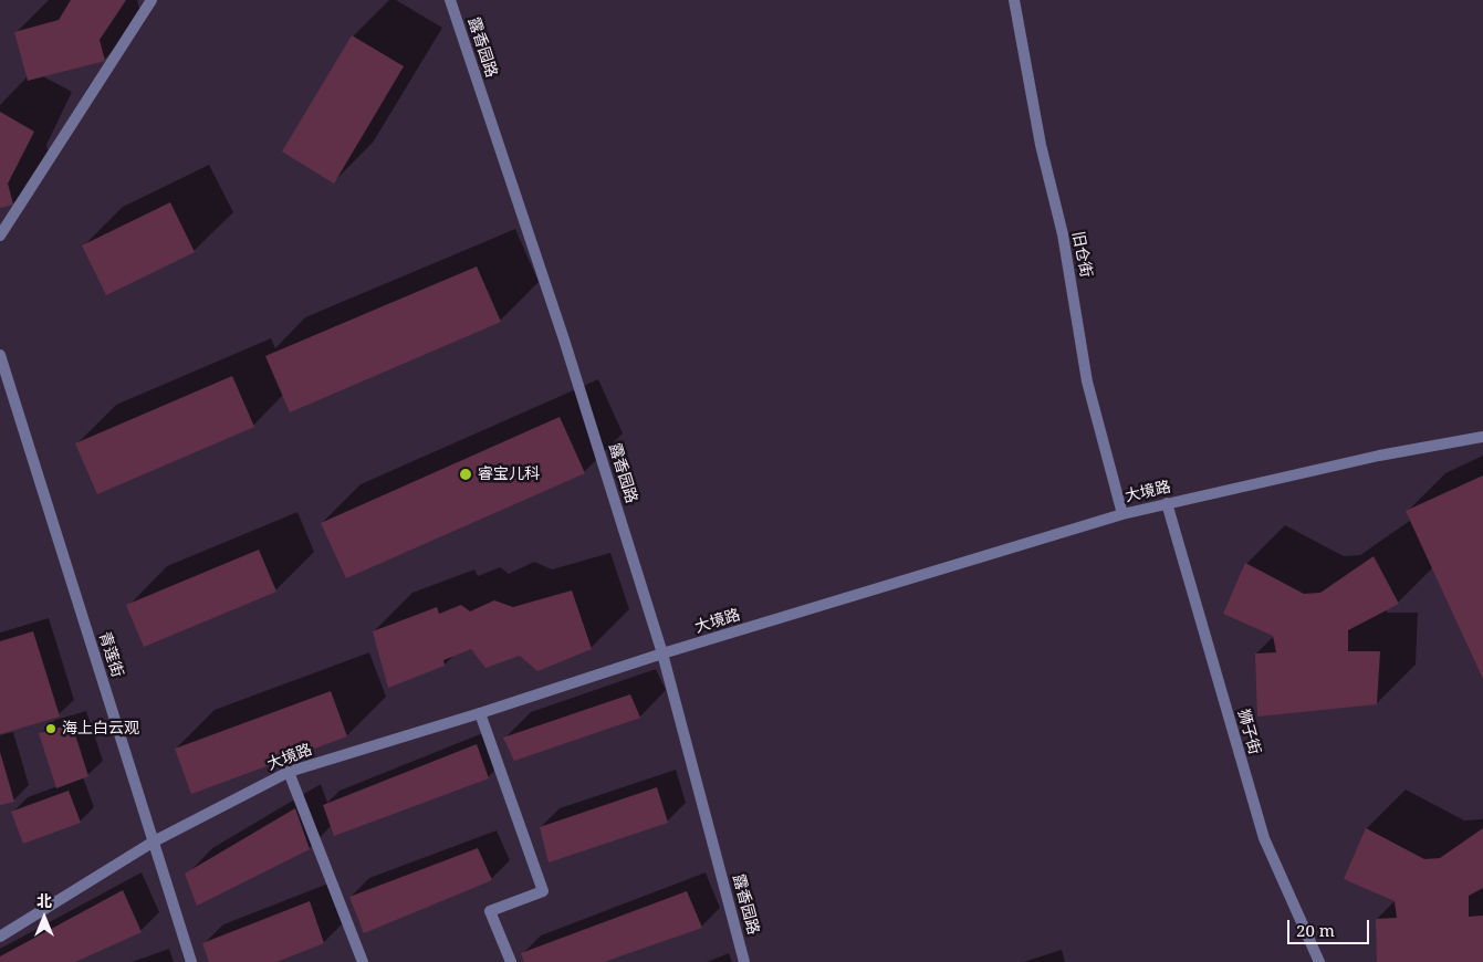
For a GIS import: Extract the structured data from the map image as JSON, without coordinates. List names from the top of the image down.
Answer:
{
  "streets": {
    "street": [
      "露香园路",
      "旧仓街",
      "大境路",
      "青莲街",
      "狮子街"
    ]
  },
  "crossings": [
    ["露香园路", "大境路"],
    ["旧仓街", "大境路"],
    ["大境路", "青莲街"],
    ["大境路", "狮子街"]
  ],
  "places": ["睿宝儿科", "海上白云观"],
  "scale_bar": "20 m",
  "north": "top"
}
